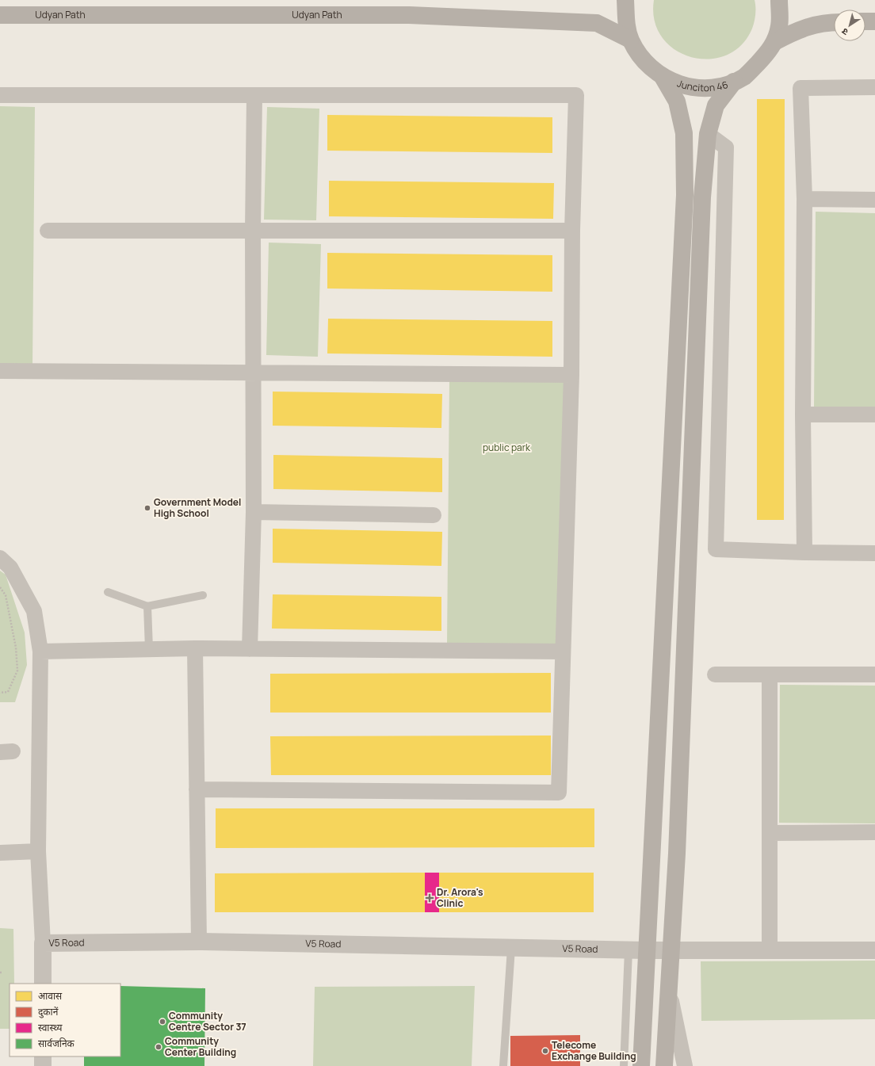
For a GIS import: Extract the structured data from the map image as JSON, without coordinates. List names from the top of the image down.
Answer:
{
  "streets": {
    "main road": ["Udyan Path", "Junciton 46"],
    "street": ["V5 Road"]
  },
  "crossings": [
    ["Udyan Path", "Junciton 46"]
  ],
  "parks": ["public park"],
  "places": {
    "other": [
      "Government Model High School",
      "Community Centre Sector 37",
      "Community Center Building",
      "Telecome Exchange Building"
    ],
    "health": ["Dr. Arora's Clinic"]
  },
  "legend": [
    "आवास",
    "दुकानें",
    "स्वास्थ्य",
    "सार्वजनिक"
  ],
  "north": "bottom left"
}
